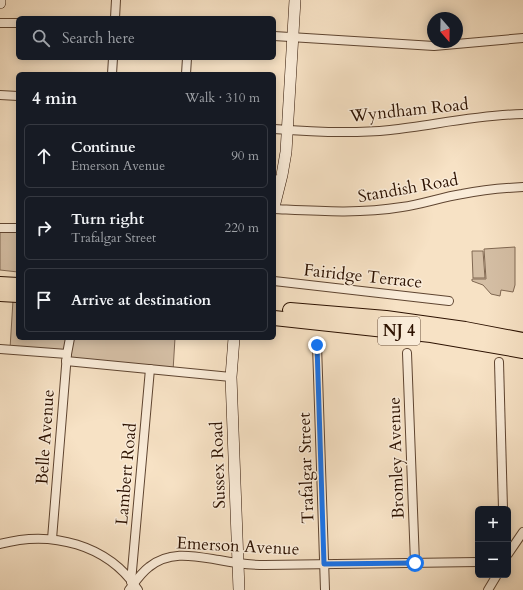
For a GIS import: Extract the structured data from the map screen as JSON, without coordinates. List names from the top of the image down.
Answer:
{
  "streets": {
    "highway": ["NJ 4"],
    "street": [
      "Wyndham Road",
      "Standish Road",
      "Fairidge Terrace",
      "Belle Avenue",
      "Bromley Avenue",
      "Sussex Road",
      "Trafalgar Street",
      "Lambert Road",
      "Emerson Avenue"
    ]
  },
  "crossings": [
    ["Bromley Avenue", "Emerson Avenue"],
    ["Sussex Road", "Emerson Avenue"],
    ["Trafalgar Street", "Emerson Avenue"],
    ["Lambert Road", "Emerson Avenue"]
  ],
  "north": "bottom",
  "page": {
    "search": "Search here",
    "heading": ["4 min", "Walk · 310 m"],
    "list": [
      ["Continue", "Emerson Avenue", "90 m"],
      ["Turn right", "Trafalgar Street", "220 m"],
      "Arrive at destination"
    ],
    "map_buttons": ["+", "−"]
  }
}
